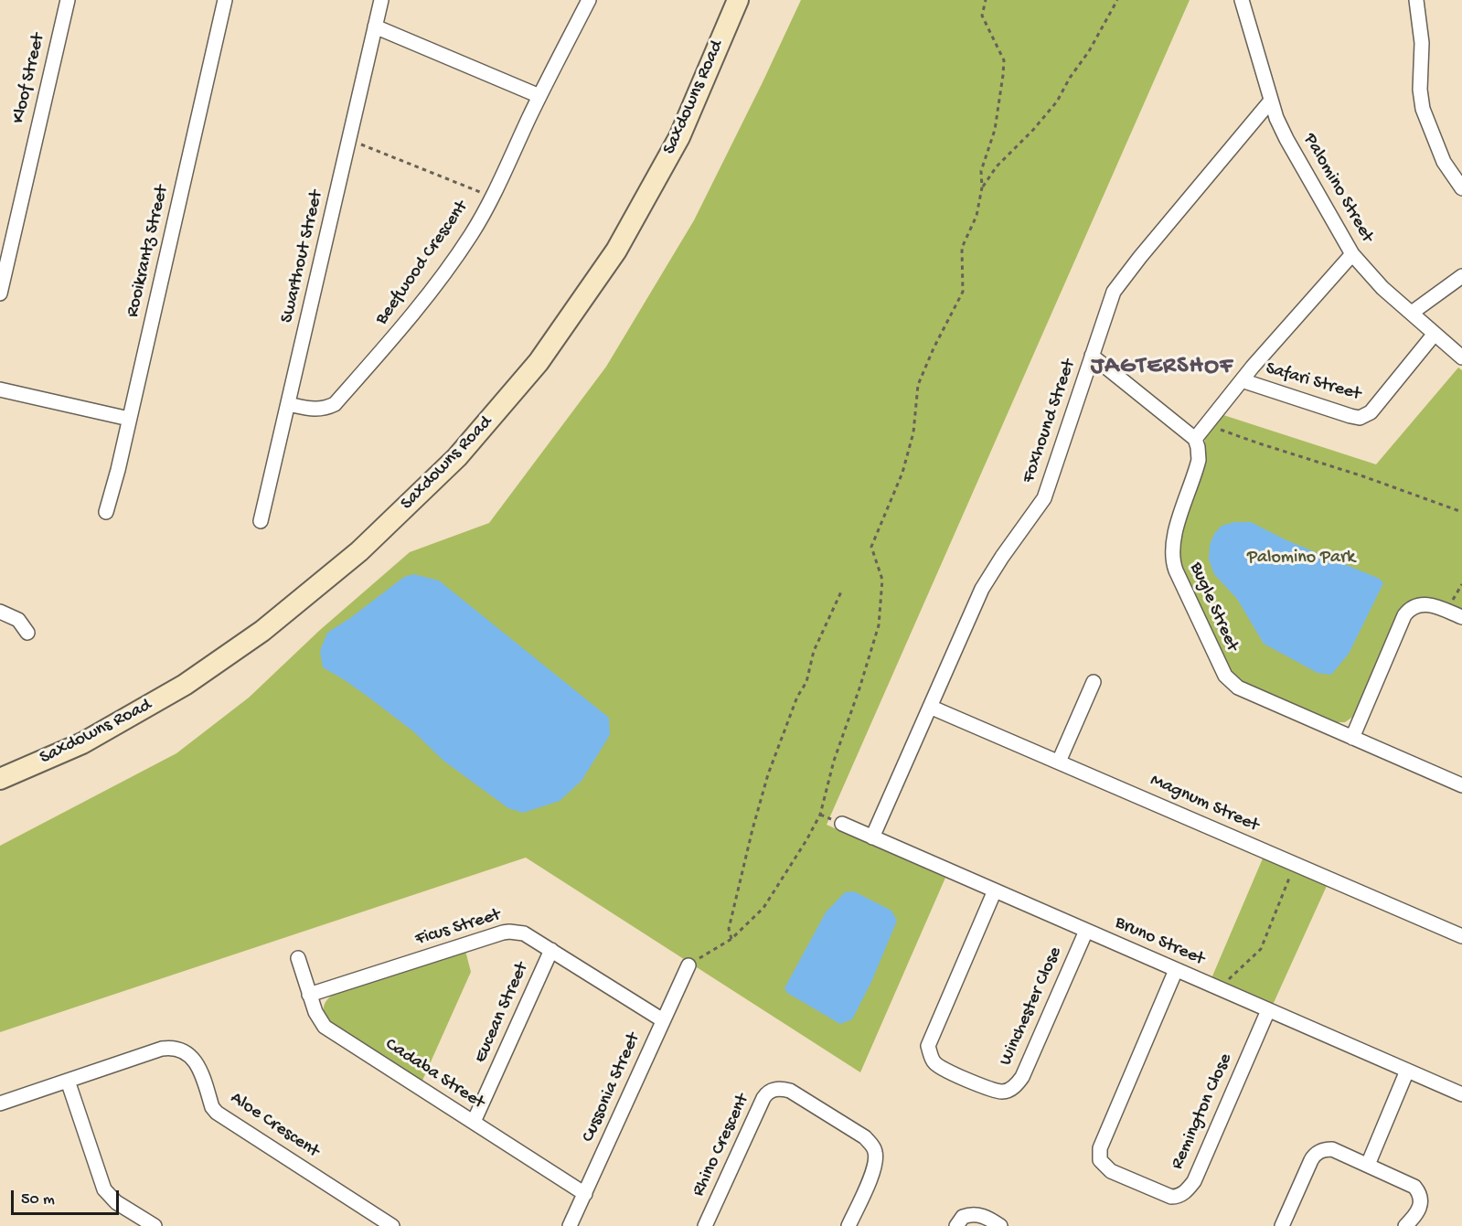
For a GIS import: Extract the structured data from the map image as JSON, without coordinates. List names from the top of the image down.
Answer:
{
  "streets": {
    "street": [
      "Kloof Street",
      "Saxdowns Road",
      "Palomino Street",
      "Rooikrantz Street",
      "Swarthout Street",
      "Beefwood Crescent",
      "Safari Street",
      "Foxhound Street",
      "Bugle Street",
      "Magnum Street",
      "Ficus Street",
      "Bruno Street",
      "Winchester Close",
      "Eucean Street",
      "Cadaba Street",
      "Cussonia Street",
      "Remington Close",
      "Aloe Crescent",
      "Rhino Crescent"
    ]
  },
  "crossings": [
    ["Palomino Street", "Safari Street"],
    ["Palomino Street", "Foxhound Street"],
    ["Swarthout Street", "Beefwood Crescent"],
    ["Foxhound Street", "Magnum Street"],
    ["Foxhound Street", "Bruno Street"],
    ["Ficus Street", "Eucean Street"],
    ["Ficus Street", "Cadaba Street"],
    ["Ficus Street", "Cussonia Street"],
    ["Bruno Street", "Winchester Close"],
    ["Bruno Street", "Remington Close"],
    ["Eucean Street", "Cadaba Street"],
    ["Cadaba Street", "Cussonia Street"]
  ],
  "districts": ["JAGTERSHOF"],
  "parks": ["Palomino Park"],
  "scale_bar": "50 m"
}
